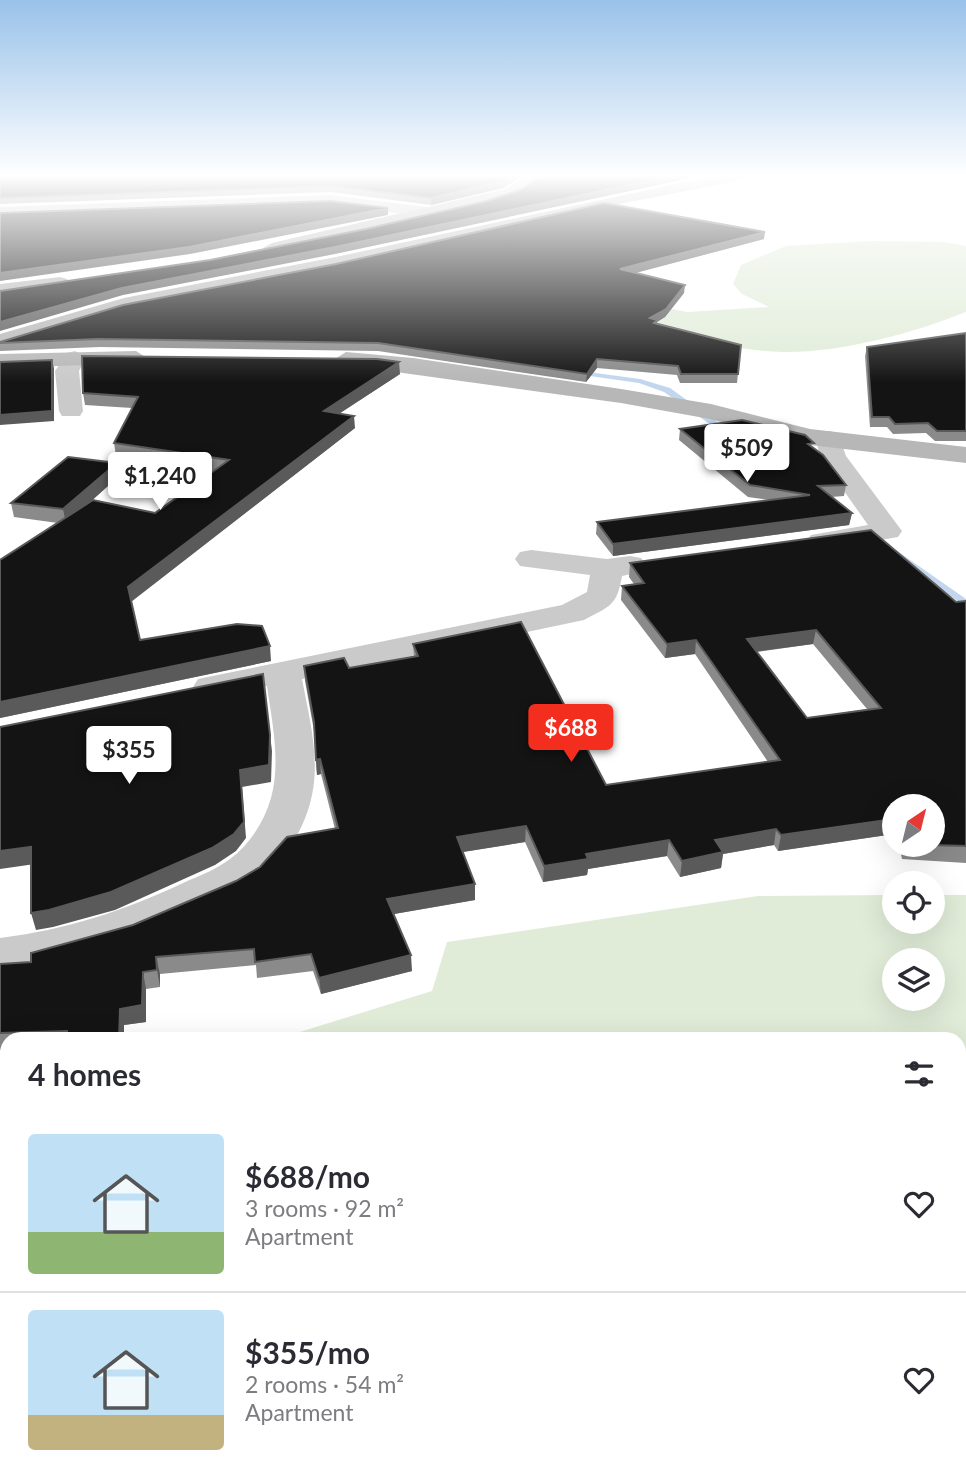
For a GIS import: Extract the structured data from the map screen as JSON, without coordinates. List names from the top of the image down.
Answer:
{
  "north": "top right",
  "page": {
    "price": [
      "$509",
      "$1,240",
      "$688",
      "$355"
    ],
    "heading": "4 homes",
    "list": [
      {
        "name": "$688/mo",
        "note": "3 rooms · 92 m² · Apartment"
      },
      {
        "name": "$355/mo",
        "note": "2 rooms · 54 m² · Apartment"
      }
    ]
  }
}
